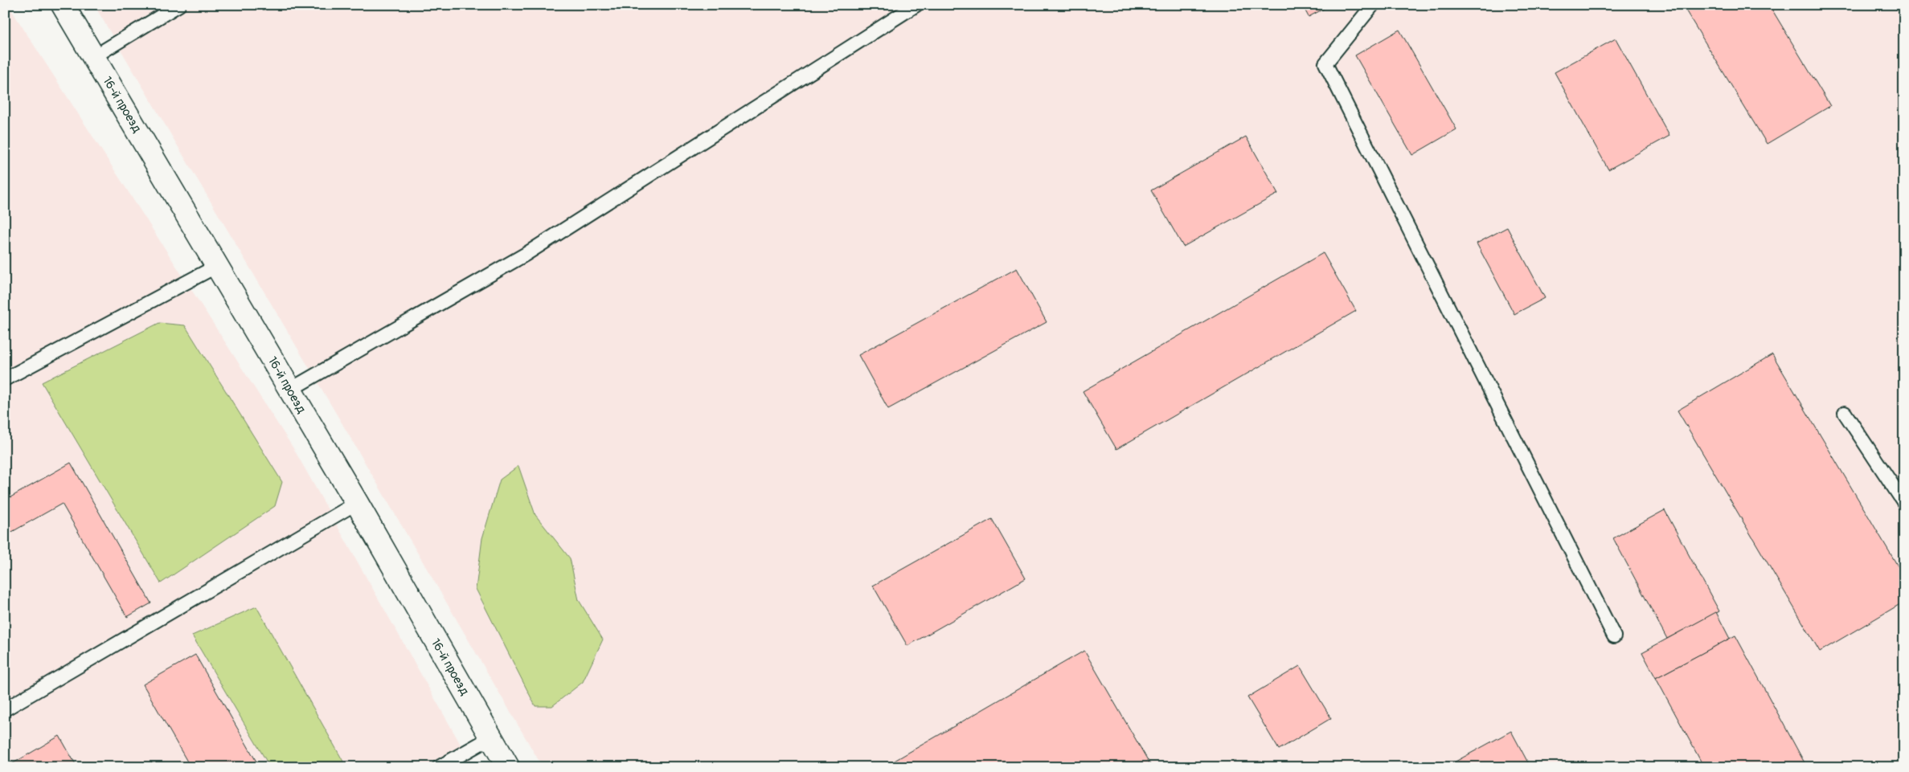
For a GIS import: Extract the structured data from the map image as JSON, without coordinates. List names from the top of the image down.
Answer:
{
  "streets": {
    "street": ["16-й проезд"]
  }
}
